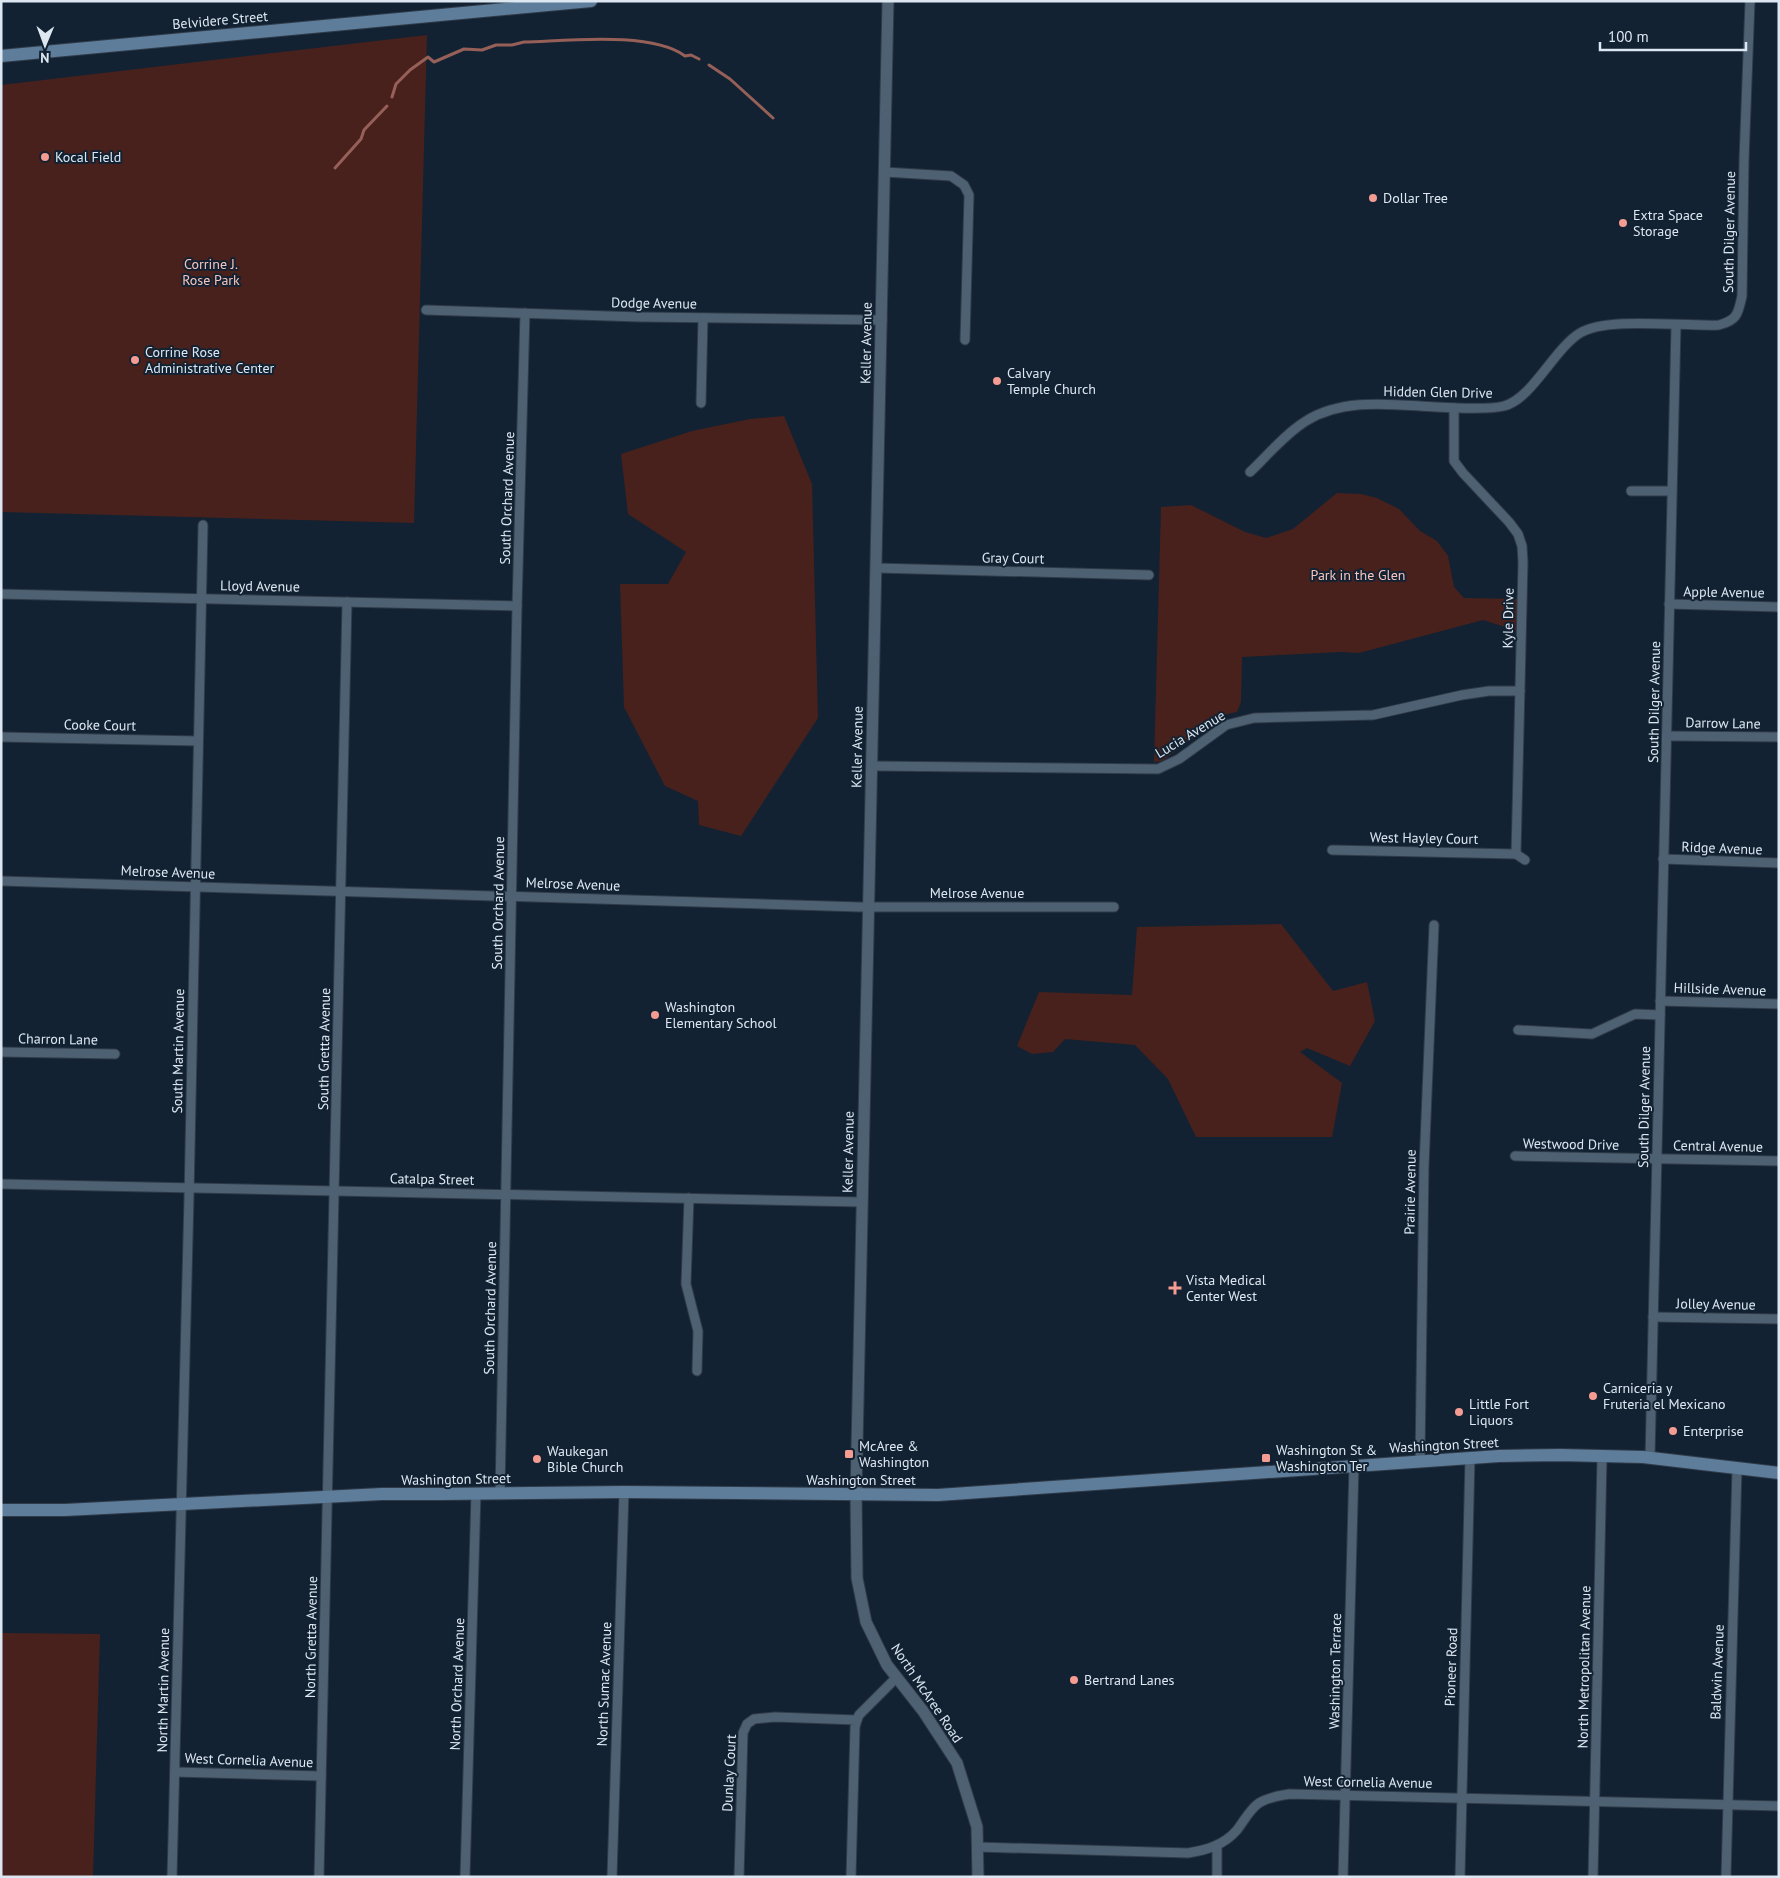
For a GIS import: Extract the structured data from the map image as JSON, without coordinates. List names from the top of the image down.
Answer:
{
  "streets": {
    "main road": ["Belvidere Street", "Washington Street"],
    "street": [
      "South Dilger Avenue",
      "Dodge Avenue",
      "Keller Avenue",
      "Hidden Glen Drive",
      "South Orchard Avenue",
      "Gray Court",
      "Lloyd Avenue",
      "Apple Avenue",
      "Kyle Drive",
      "Darrow Lane",
      "Cooke Court",
      "Lucia Avenue",
      "West Hayley Court",
      "Ridge Avenue",
      "Melrose Avenue",
      "Hillside Avenue",
      "Charron Lane",
      "South Gretta Avenue",
      "South Martin Avenue",
      "Westwood Drive",
      "Central Avenue",
      "Catalpa Street",
      "Prairie Avenue",
      "Jolley Avenue",
      "North Gretta Avenue",
      "Pioneer Road",
      "North Metropolitan Avenue",
      "Washington Terrace",
      "Baldwin Avenue",
      "North Orchard Avenue",
      "North Sumac Avenue",
      "North Martin Avenue",
      "North McAree Road",
      "West Cornelia Avenue",
      "Dunlay Court"
    ]
  },
  "crossings": [
    ["South Dilger Avenue", "Hidden Glen Drive"],
    ["South Dilger Avenue", "Apple Avenue"],
    ["South Dilger Avenue", "Darrow Lane"],
    ["South Dilger Avenue", "Ridge Avenue"],
    ["South Dilger Avenue", "Hillside Avenue"],
    ["South Dilger Avenue", "Westwood Drive"],
    ["South Dilger Avenue", "Central Avenue"],
    ["South Dilger Avenue", "Jolley Avenue"],
    ["South Dilger Avenue", "Washington Street"],
    ["Dodge Avenue", "Keller Avenue"],
    ["Dodge Avenue", "South Orchard Avenue"],
    ["Keller Avenue", "Gray Court"],
    ["Keller Avenue", "Lucia Avenue"],
    ["Keller Avenue", "Melrose Avenue"],
    ["Keller Avenue", "Catalpa Street"],
    ["Keller Avenue", "Washington Street"],
    ["Keller Avenue", "North McAree Road"],
    ["Hidden Glen Drive", "Kyle Drive"],
    ["South Orchard Avenue", "Lloyd Avenue"],
    ["South Orchard Avenue", "Melrose Avenue"],
    ["South Orchard Avenue", "Catalpa Street"],
    ["South Orchard Avenue", "Washington Street"],
    ["Lloyd Avenue", "South Gretta Avenue"],
    ["Lloyd Avenue", "South Martin Avenue"],
    ["Kyle Drive", "Lucia Avenue"],
    ["Kyle Drive", "West Hayley Court"],
    ["Cooke Court", "South Martin Avenue"],
    ["Melrose Avenue", "South Gretta Avenue"],
    ["Melrose Avenue", "South Martin Avenue"],
    ["South Gretta Avenue", "Catalpa Street"],
    ["South Gretta Avenue", "Washington Street"],
    ["South Gretta Avenue", "North Gretta Avenue"],
    ["South Martin Avenue", "Catalpa Street"],
    ["South Martin Avenue", "Washington Street"],
    ["South Martin Avenue", "North Martin Avenue"],
    ["Westwood Drive", "Central Avenue"],
    ["Prairie Avenue", "Washington Street"],
    ["Washington Street", "North Gretta Avenue"],
    ["Washington Street", "Pioneer Road"],
    ["Washington Street", "North Metropolitan Avenue"],
    ["Washington Street", "Washington Terrace"],
    ["Washington Street", "Baldwin Avenue"],
    ["Washington Street", "North Orchard Avenue"],
    ["Washington Street", "North Sumac Avenue"],
    ["Washington Street", "North Martin Avenue"],
    ["Washington Street", "North McAree Road"],
    ["North Gretta Avenue", "West Cornelia Avenue"],
    ["Pioneer Road", "West Cornelia Avenue"],
    ["North Metropolitan Avenue", "West Cornelia Avenue"],
    ["Washington Terrace", "West Cornelia Avenue"],
    ["Baldwin Avenue", "West Cornelia Avenue"],
    ["North Martin Avenue", "West Cornelia Avenue"],
    ["North McAree Road", "West Cornelia Avenue"]
  ],
  "parks": ["Corrine J. Rose Park", "Park in the Glen"],
  "places": {
    "other": [
      "Kocal Field",
      "Dollar Tree",
      "Extra Space Storage",
      "Corrine Rose Administrative Center",
      "Calvary Temple Church",
      "Washington Elementary School",
      "Carniceria y Fruteria el Mexicano",
      "Little Fort Liquors",
      "Enterprise",
      "Waukegan Bible Church",
      "Bertrand Lanes"
    ],
    "health": ["Vista Medical Center West"],
    "transit": ["McAree & Washington", "Washington St & Washington Ter"]
  },
  "scale_bar": "100 m",
  "north": "bottom"
}
